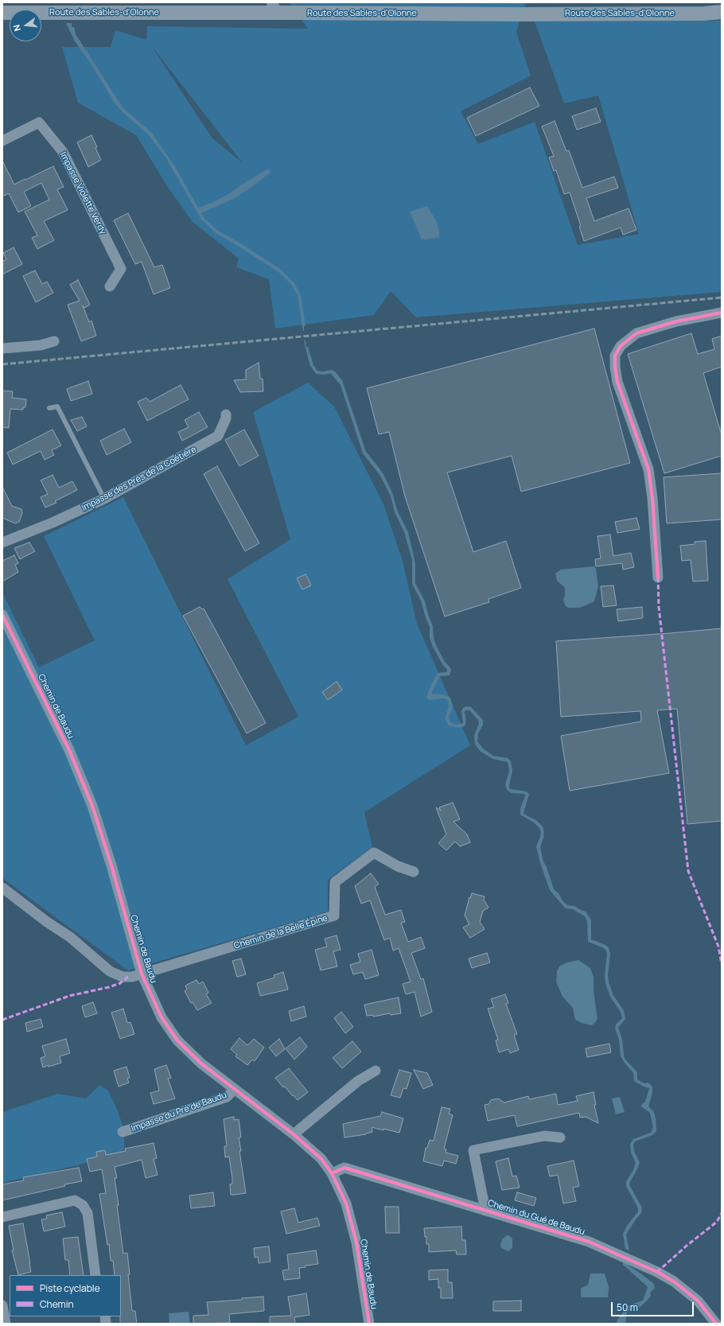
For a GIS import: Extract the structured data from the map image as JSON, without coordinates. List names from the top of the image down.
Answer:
{
  "streets": {
    "main road": ["Route des Sables-d'Olonne"],
    "street": [
      "Impasse Violette Verdy",
      "Impasse des Prés de la Coétière",
      "Chemin de Baudu",
      "Chemin de la Belle Épine",
      "Impasse du Pré de Baudu",
      "Chemin du Gué de Baudu"
    ]
  },
  "crossings": [
    ["Chemin de Baudu", "Chemin de la Belle Épine"],
    ["Chemin de Baudu", "Impasse du Pré de Baudu"],
    ["Chemin de Baudu", "Chemin du Gué de Baudu"]
  ],
  "legend": ["Piste cyclable", "Chemin"],
  "scale_bar": "50 m",
  "north": "left"
}
